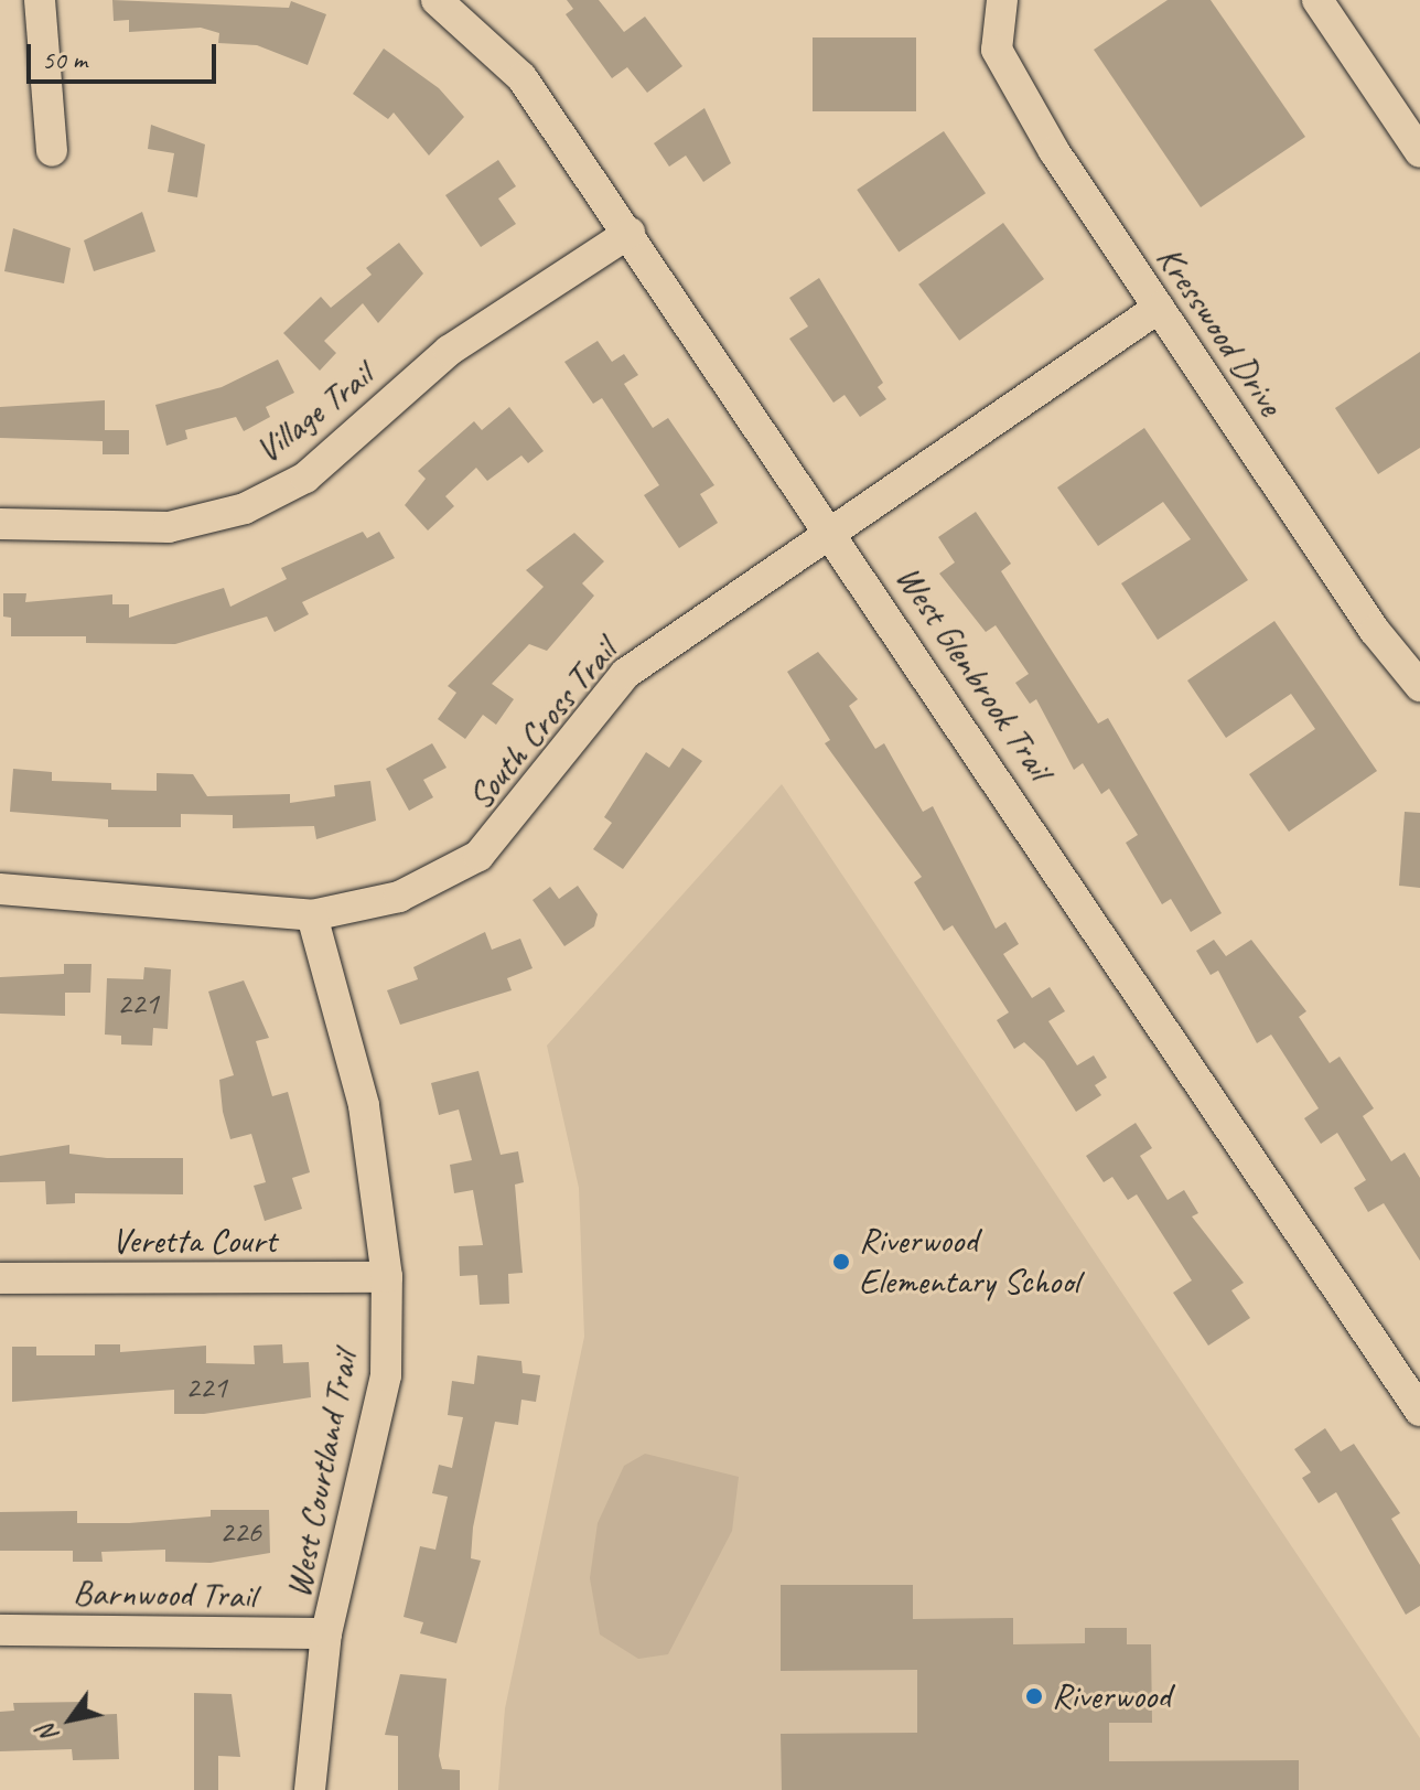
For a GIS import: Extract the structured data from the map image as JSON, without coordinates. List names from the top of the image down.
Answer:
{
  "streets": {
    "street": [
      "Kresswood Drive",
      "Village Trail",
      "West Glenbrook Trail",
      "South Cross Trail",
      "Veretta Court",
      "West Courtland Trail",
      "Barnwood Trail"
    ]
  },
  "crossings": [
    ["Kresswood Drive", "South Cross Trail"],
    ["Village Trail", "West Glenbrook Trail"],
    ["West Glenbrook Trail", "South Cross Trail"],
    ["South Cross Trail", "West Courtland Trail"],
    ["Veretta Court", "West Courtland Trail"],
    ["West Courtland Trail", "Barnwood Trail"]
  ],
  "places": ["Riverwood Elementary School", "Riverwood"],
  "house_numbers": ["221", "221", "226"],
  "scale_bar": "50 m",
  "north": "bottom left"
}
